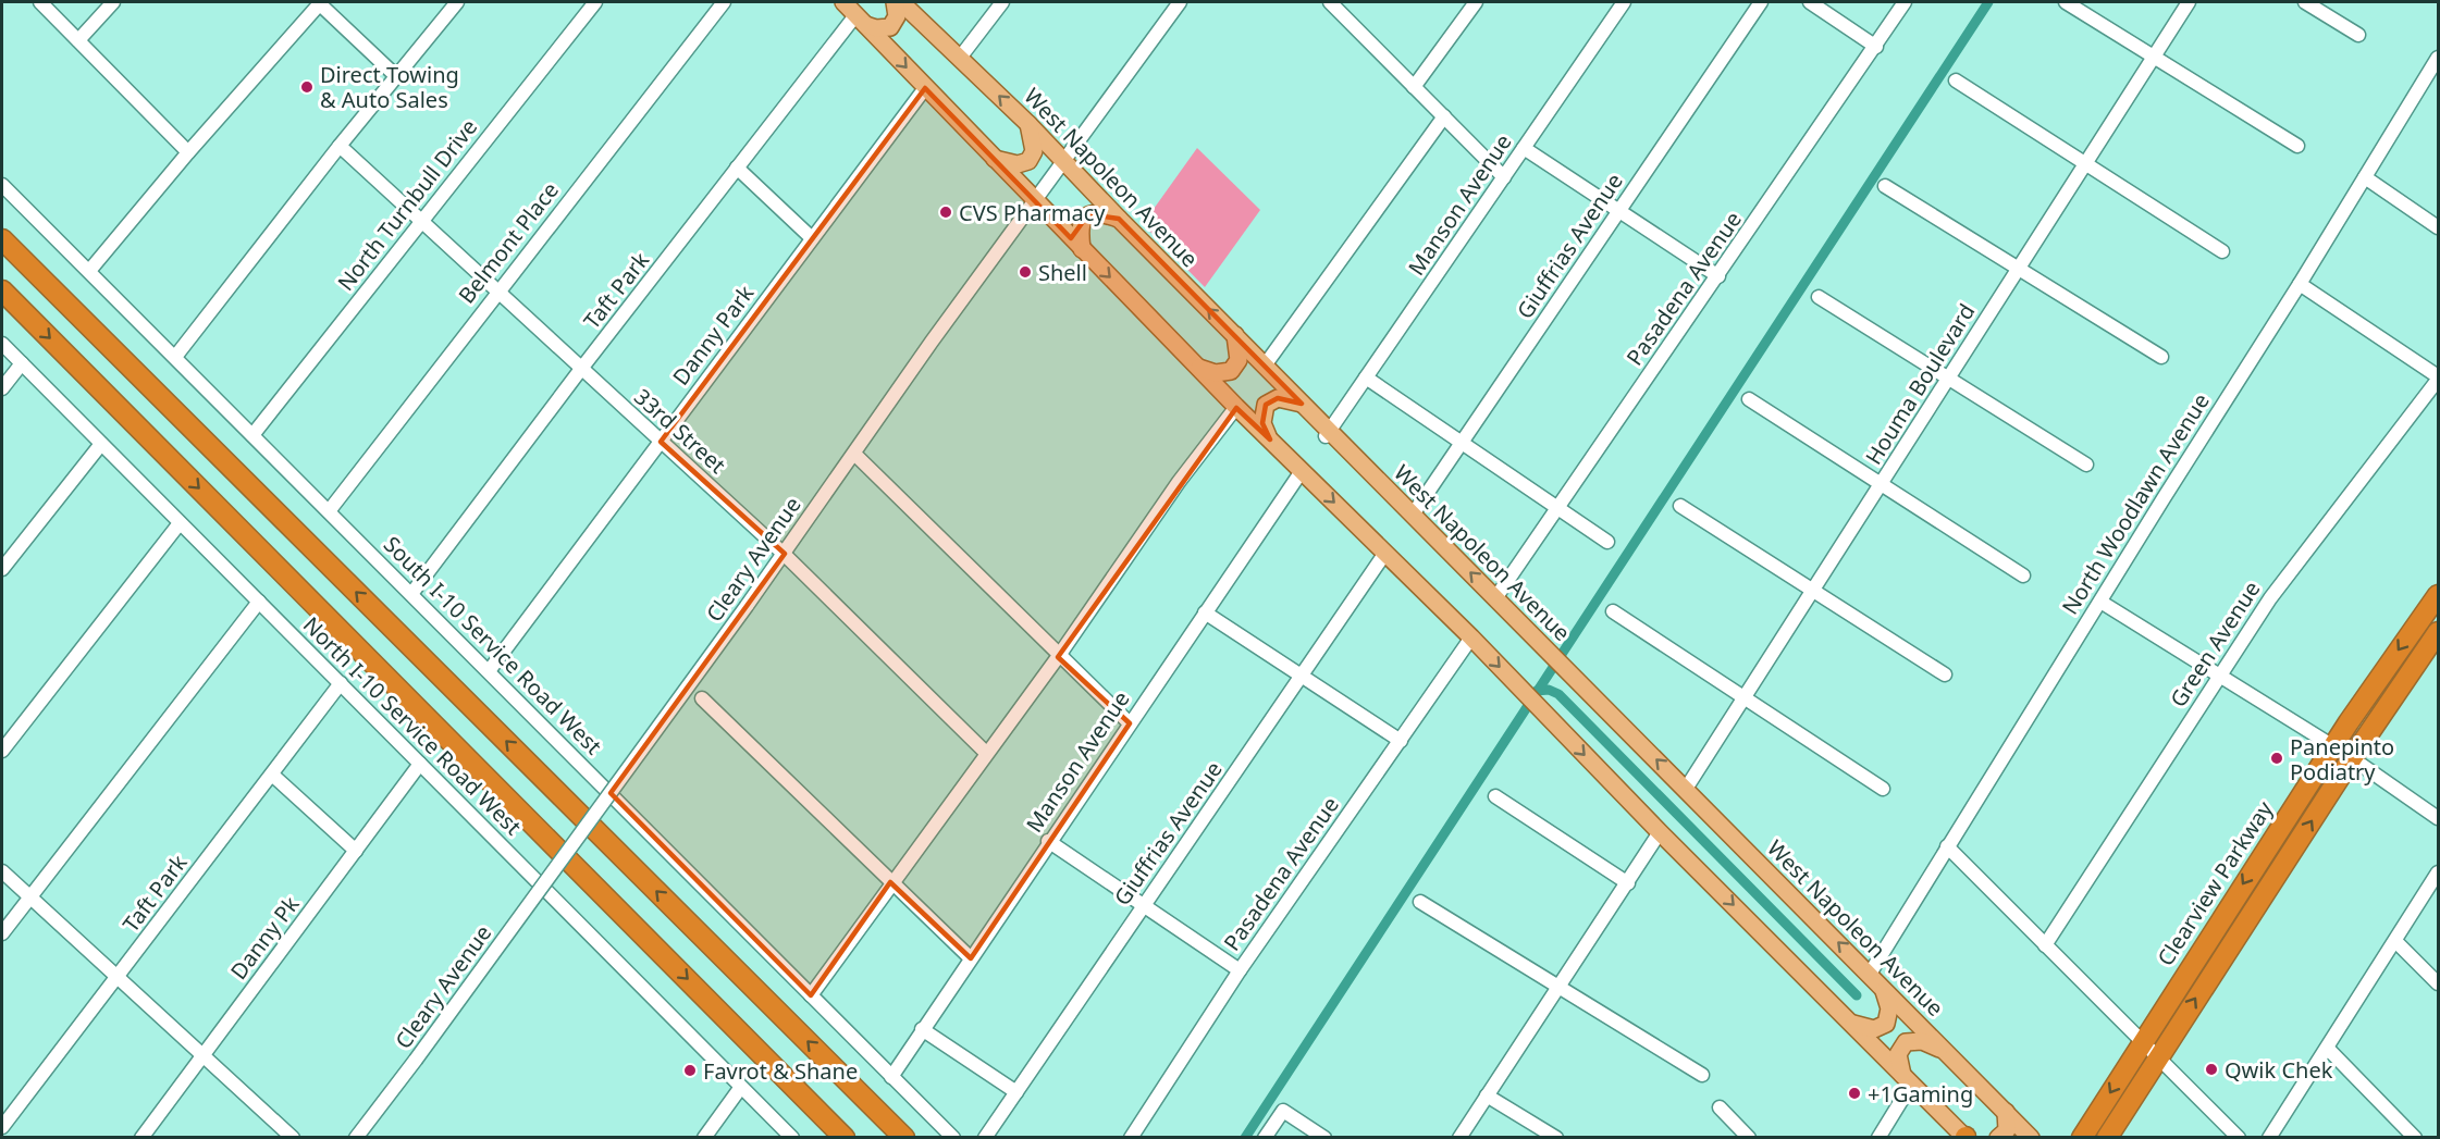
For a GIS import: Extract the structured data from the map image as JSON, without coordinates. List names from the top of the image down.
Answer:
{
  "streets": {
    "highway": ["Clearview Parkway"],
    "main road": ["West Napoleon Avenue"],
    "street": [
      "North Turnbull Drive",
      "Manson Avenue",
      "Belmont Place",
      "Giuffrias Avenue",
      "Pasadena Avenue",
      "Taft Park",
      "Danny Park",
      "Houma Boulevard",
      "33rd Street",
      "North Woodlawn Avenue",
      "Cleary Avenue",
      "Green Avenue",
      "South I-10 Service Road West",
      "North I-10 Service Road West",
      "Danny Pk"
    ]
  },
  "crossings": [
    ["West Napoleon Avenue", "Manson Avenue"],
    ["West Napoleon Avenue", "Giuffrias Avenue"],
    ["West Napoleon Avenue", "Pasadena Avenue"],
    ["West Napoleon Avenue", "Houma Boulevard"],
    ["West Napoleon Avenue", "North Woodlawn Avenue"],
    ["West Napoleon Avenue", "Cleary Avenue"],
    ["North Turnbull Drive", "33rd Street"],
    ["North Turnbull Drive", "South I-10 Service Road West"],
    ["Manson Avenue", "South I-10 Service Road West"],
    ["Belmont Place", "33rd Street"],
    ["Belmont Place", "South I-10 Service Road West"],
    ["Taft Park", "33rd Street"],
    ["Taft Park", "South I-10 Service Road West"],
    ["Taft Park", "North I-10 Service Road West"],
    ["Danny Park", "33rd Street"],
    ["Danny Park", "South I-10 Service Road West"],
    ["33rd Street", "Cleary Avenue"],
    ["North I-10 Service Road West", "Danny Pk"]
  ],
  "places": [
    "Direct Towing & Auto Sales",
    "CVS Pharmacy",
    "Shell",
    "Panepinto Podiatry",
    "Qwik Chek",
    "Favrot & Shane",
    "+1Gaming"
  ]
}
